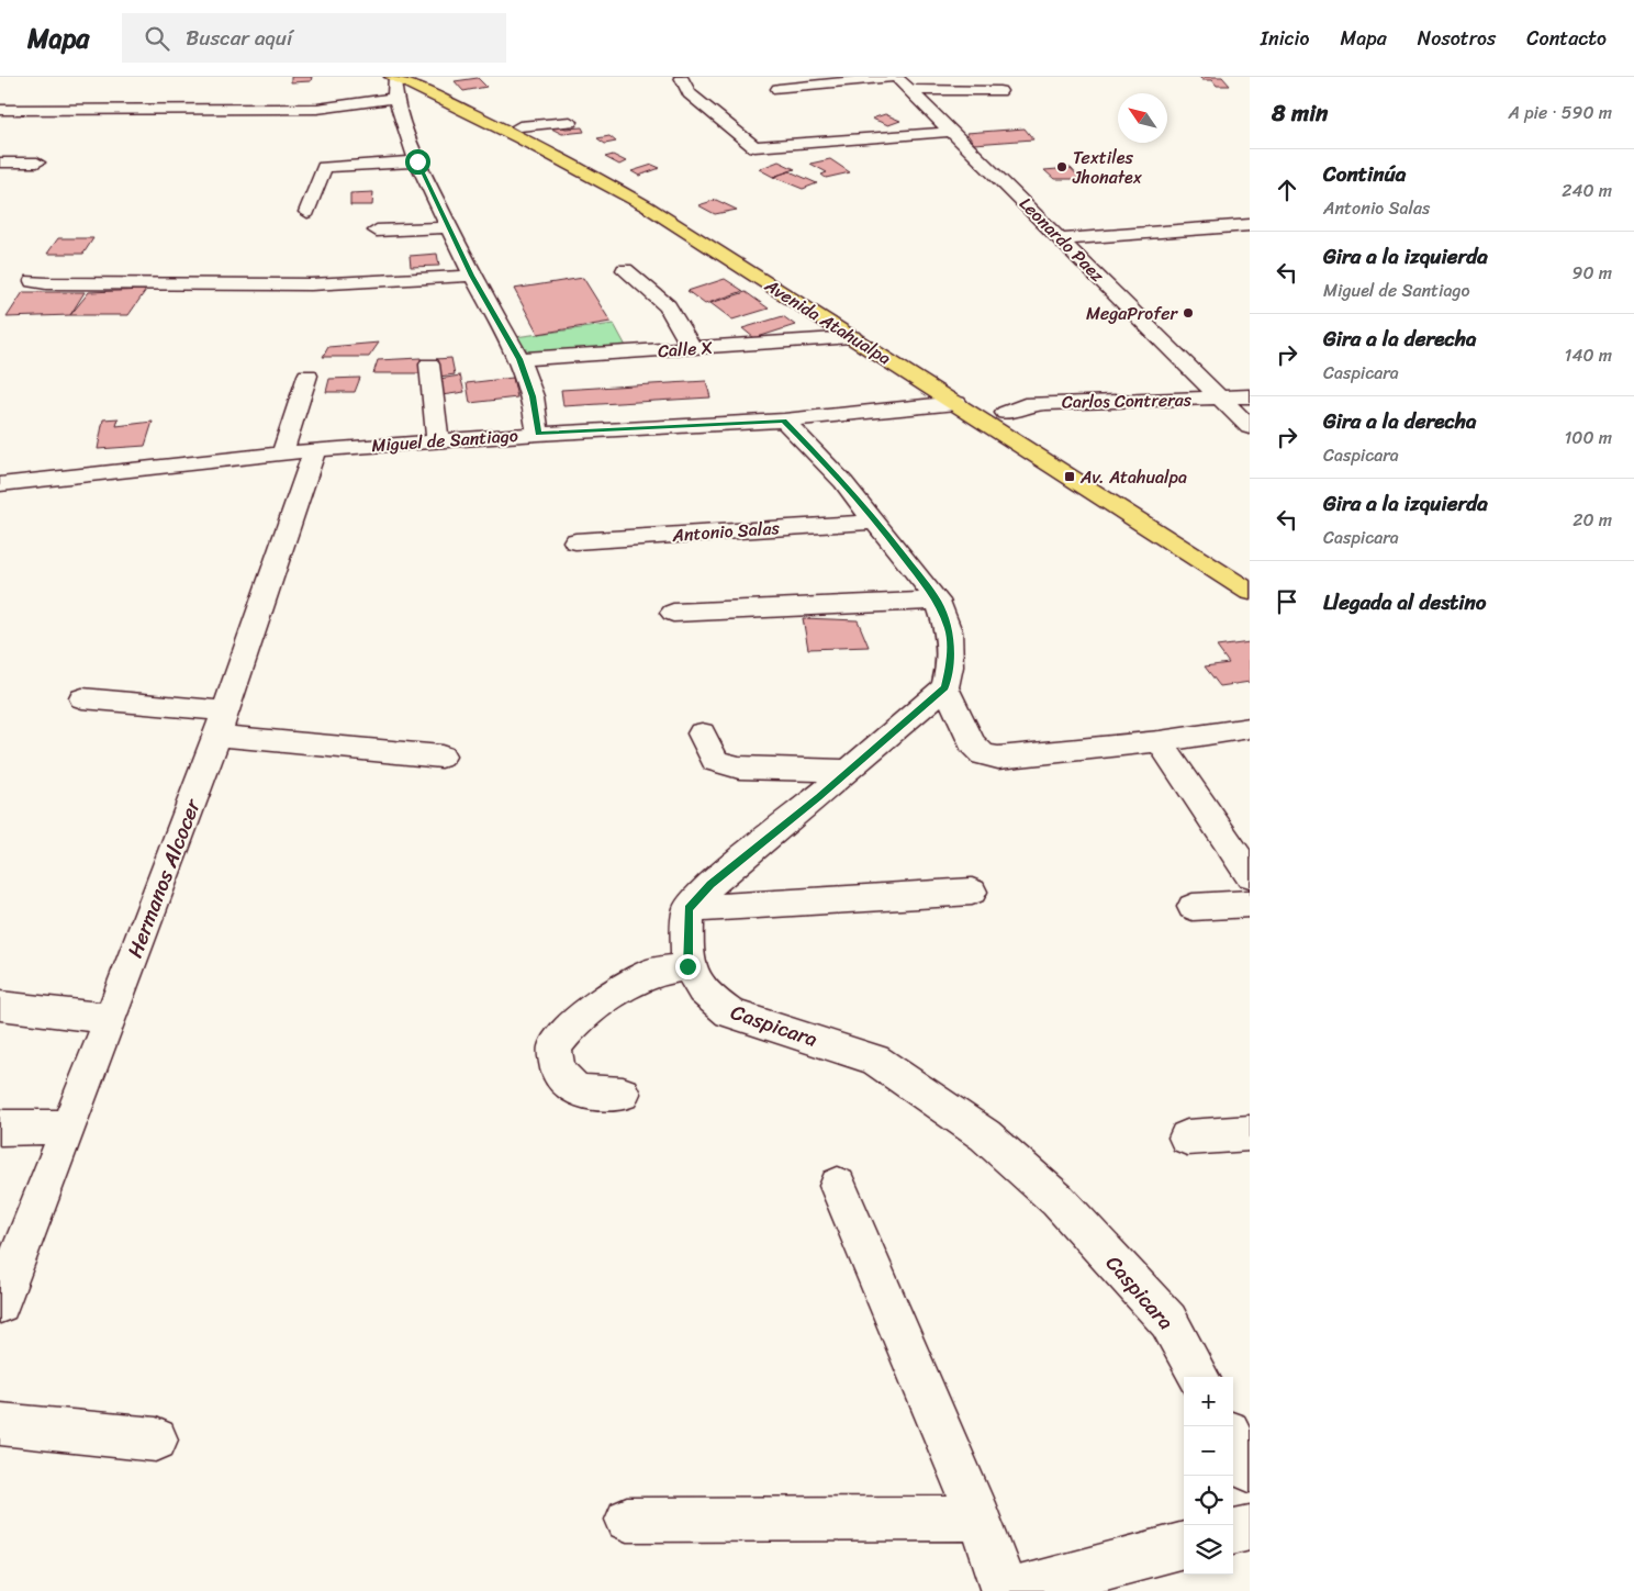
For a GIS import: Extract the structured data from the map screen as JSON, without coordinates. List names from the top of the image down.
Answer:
{
  "streets": {
    "highway": ["Avenida Atahualpa"],
    "street": [
      "Leonardo Paez",
      "Calle X",
      "Carlos Contreras",
      "Miguel de Santiago",
      "Antonio Salas",
      "Hermanos Alcocer",
      "Caspicara"
    ]
  },
  "crossings": [
    ["Leonardo Paez", "Carlos Contreras"],
    ["Avenida Atahualpa", "Calle X"],
    ["Avenida Atahualpa", "Carlos Contreras"],
    ["Avenida Atahualpa", "Miguel de Santiago"],
    ["Miguel de Santiago", "Hermanos Alcocer"]
  ],
  "places": {
    "other": ["Textiles Jhonatex", "MegaProfer"],
    "transit": ["Av. Atahualpa"]
  },
  "north": "top left",
  "page": {
    "header": "Mapa",
    "search": "Buscar aquí",
    "nav": [
      "Inicio",
      "Mapa",
      "Nosotros",
      "Contacto"
    ],
    "heading": ["8 min", "A pie · 590 m"],
    "list": [
      ["Continúa", "Antonio Salas", "240 m"],
      ["Gira a la izquierda", "Miguel de Santiago", "90 m"],
      ["Gira a la derecha", "Caspicara", "140 m"],
      ["Gira a la derecha", "Caspicara", "100 m"],
      ["Gira a la izquierda", "Caspicara", "20 m"],
      "Llegada al destino"
    ],
    "map_buttons": ["+", "−"]
  }
}
